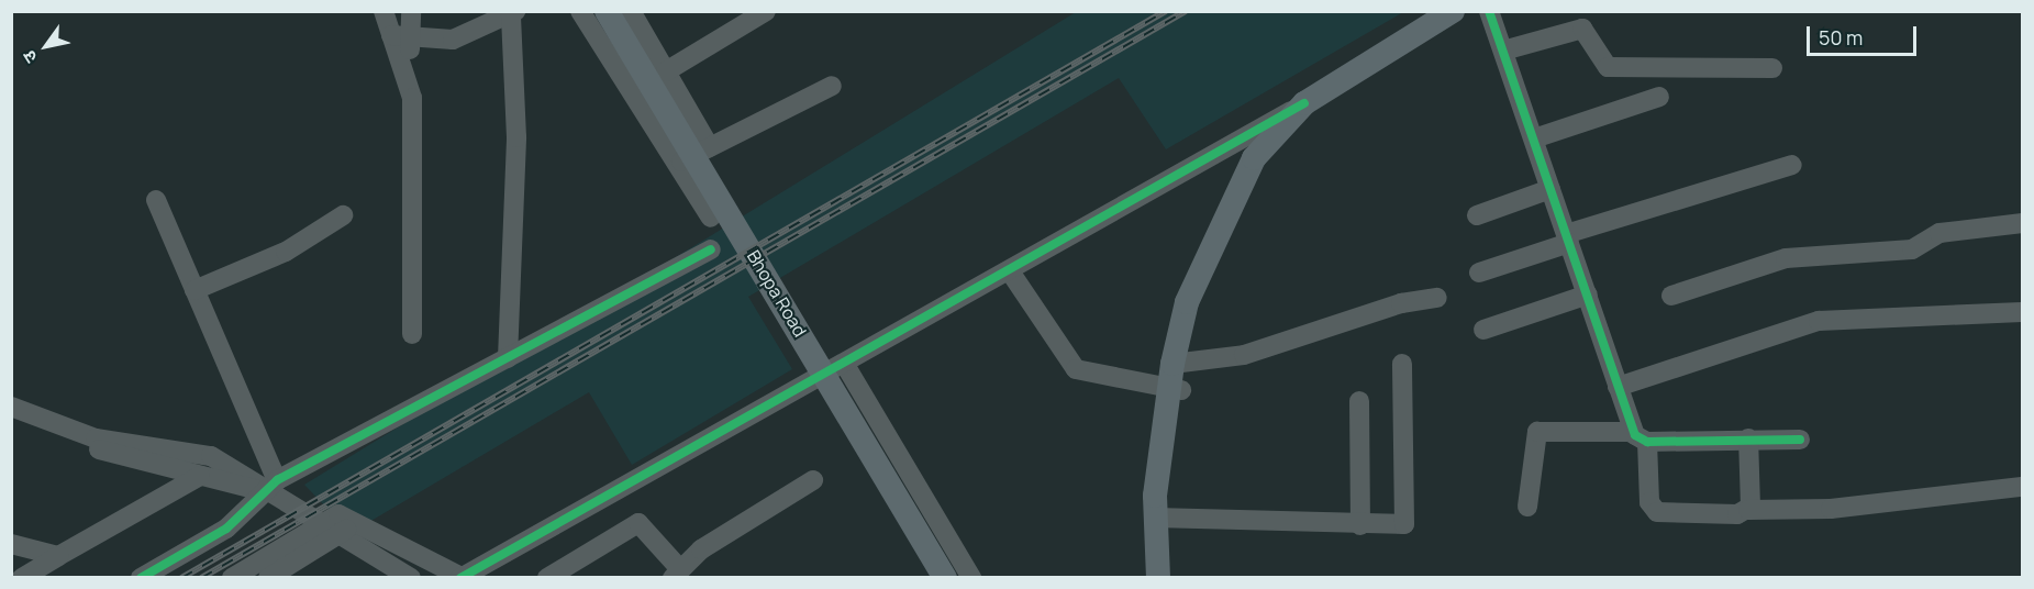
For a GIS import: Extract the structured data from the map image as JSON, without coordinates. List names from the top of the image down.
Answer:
{
  "streets": {
    "main road": ["Bhopa Road"]
  },
  "scale_bar": "50 m",
  "north": "bottom left"
}
